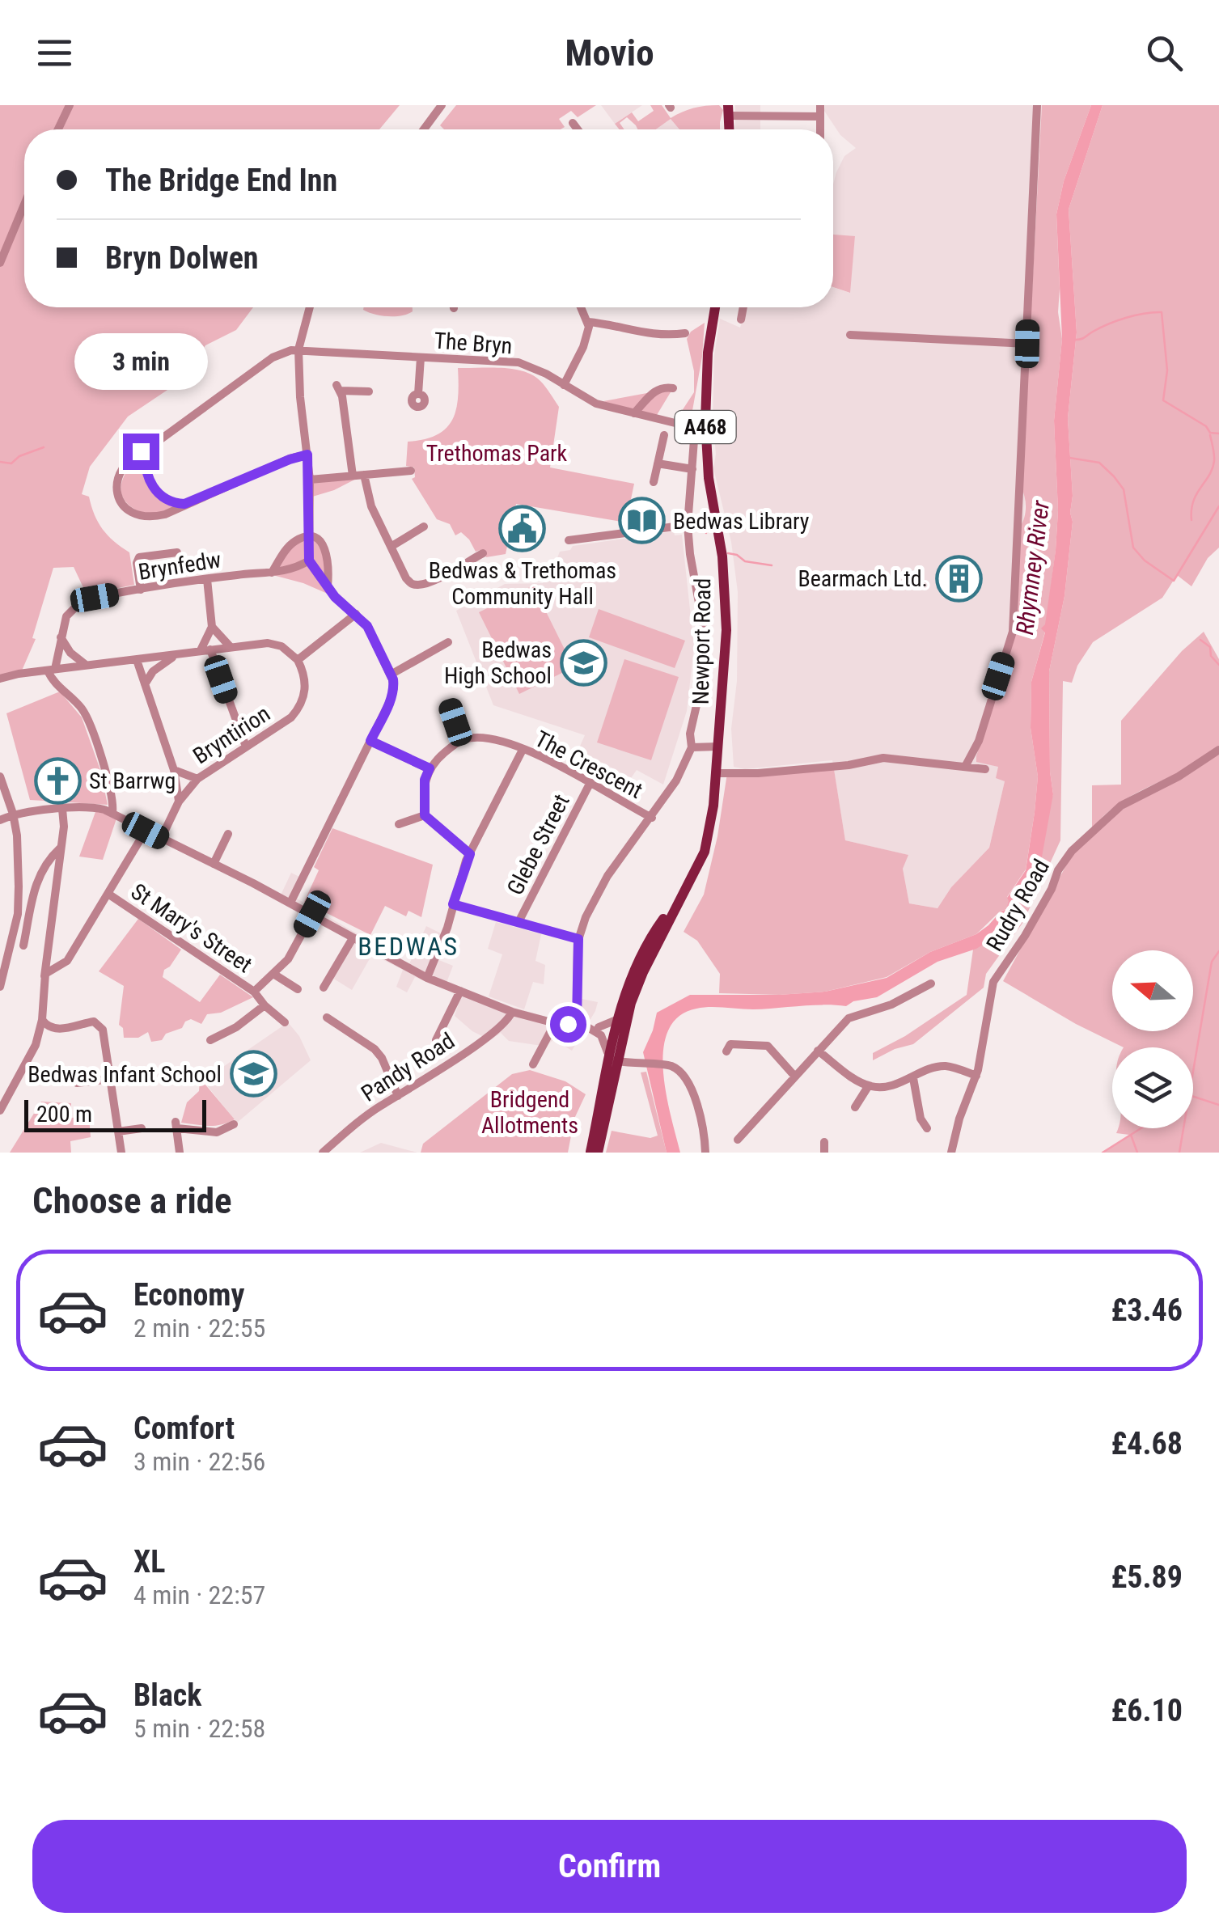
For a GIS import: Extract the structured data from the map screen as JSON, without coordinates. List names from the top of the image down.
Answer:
{
  "streets": {
    "main road": ["A468", "Newport Road"],
    "street": [
      "The Bryn",
      "Brynfedw",
      "Bryntirion",
      "The Crescent",
      "Glebe Street",
      "Rudry Road",
      "St Mary's Street",
      "Pandy Road"
    ]
  },
  "crossings": [
    ["The Bryn", "Newport Road"],
    ["Newport Road", "The Crescent"],
    ["The Crescent", "Glebe Street"]
  ],
  "districts": ["BEDWAS"],
  "water": ["Rhymney River"],
  "parks": ["Trethomas Park", "Bridgend Allotments"],
  "places": {
    "library": ["Bedwas Library"],
    "public building": ["Bedwas & Trethomas Community Hall"],
    "building": ["Bearmach Ltd."],
    "school or university": ["Bedwas High School", "Bedwas Infant School"],
    "church": ["St Barrwg"]
  },
  "scale_bar": "200 m",
  "north": "left",
  "page": {
    "header": "Movio",
    "banner": ["The Bridge End Inn", "Bryn Dolwen"],
    "bubble": "3 min",
    "scale": "200 m",
    "heading": "Choose a ride",
    "list": [
      {
        "name": "Economy",
        "note": "2 min · 22:55",
        "value": "£3.46"
      },
      {
        "name": "Comfort",
        "note": "3 min · 22:56",
        "value": "£4.68"
      },
      {
        "name": "XL",
        "note": "4 min · 22:57",
        "value": "£5.89"
      },
      {
        "name": "Black",
        "note": "5 min · 22:58",
        "value": "£6.10"
      }
    ],
    "buttons": "Confirm"
  }
}
